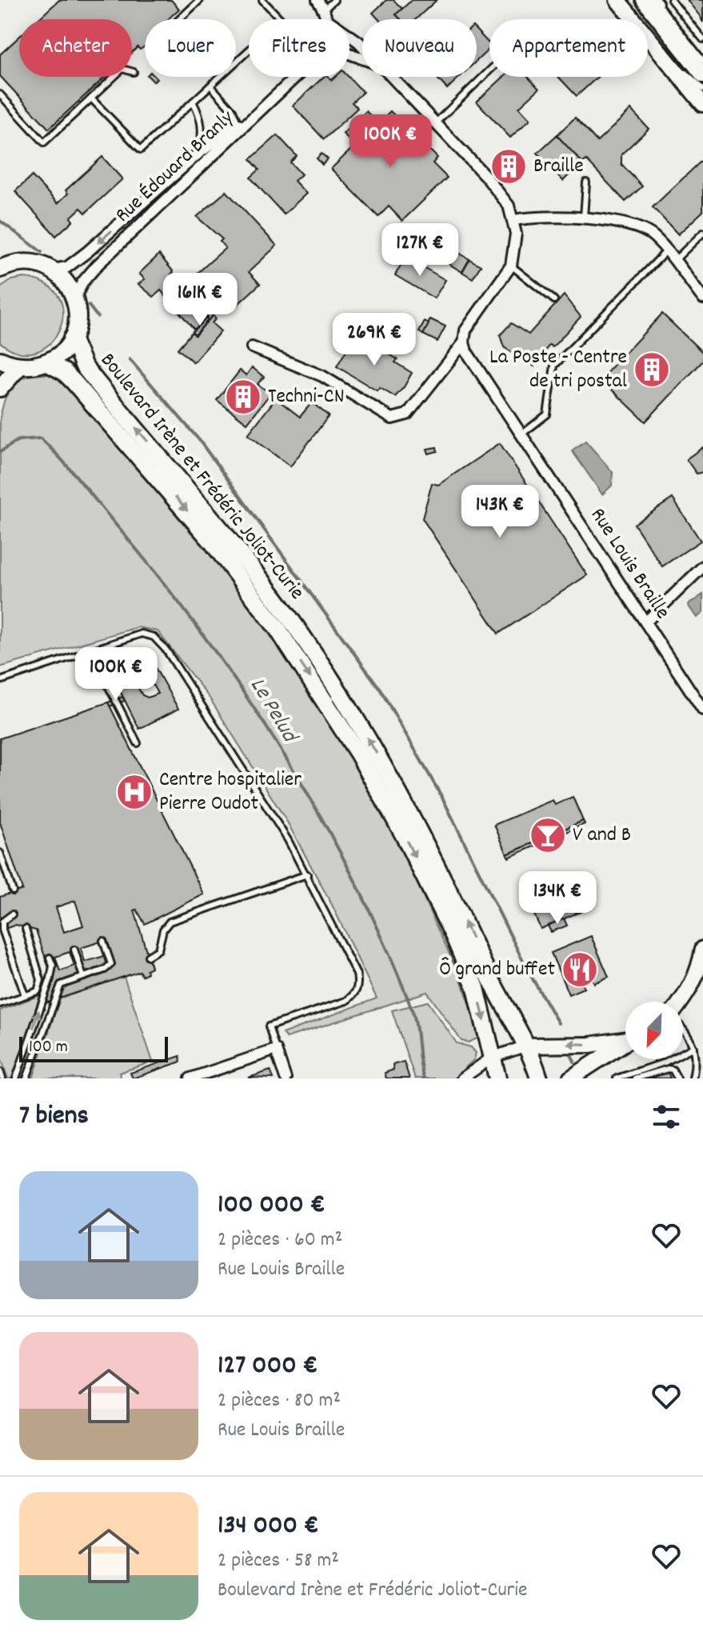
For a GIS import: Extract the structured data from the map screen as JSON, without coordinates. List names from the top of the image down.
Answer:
{
  "streets": {
    "main road": ["Boulevard Irène et Frédéric Joliot-Curie"],
    "street": ["Rue Édouard Branly", "Rue Louis Braille"]
  },
  "water": ["Le Pelud"],
  "places": {
    "building": ["Braille", "La Poste - Centre de tri postal", "Techni-CN"],
    "hospital": ["Centre hospitalier Pierre Oudot"],
    "bar": ["V and B"],
    "restaurant": ["Ô grand buffet"]
  },
  "scale_bar": "100 m",
  "north": "bottom left",
  "page": {
    "chip": [
      "Acheter",
      "Louer",
      "Filtres",
      "Nouveau",
      "Appartement"
    ],
    "price": [
      "100K €",
      "127K €",
      "161K €",
      "269K €",
      "143K €",
      "100K €",
      "134K €"
    ],
    "scale": "100 m",
    "heading": "7 biens",
    "list": [
      {
        "name": "100 000 €",
        "note": "2 pièces · 60 m² · Rue Louis Braille"
      },
      {
        "name": "127 000 €",
        "note": "2 pièces · 80 m² · Rue Louis Braille"
      },
      {
        "name": "134 000 €",
        "note": "2 pièces · 58 m² · Boulevard Irène et Frédéric Joliot-Curie"
      }
    ]
  }
}
